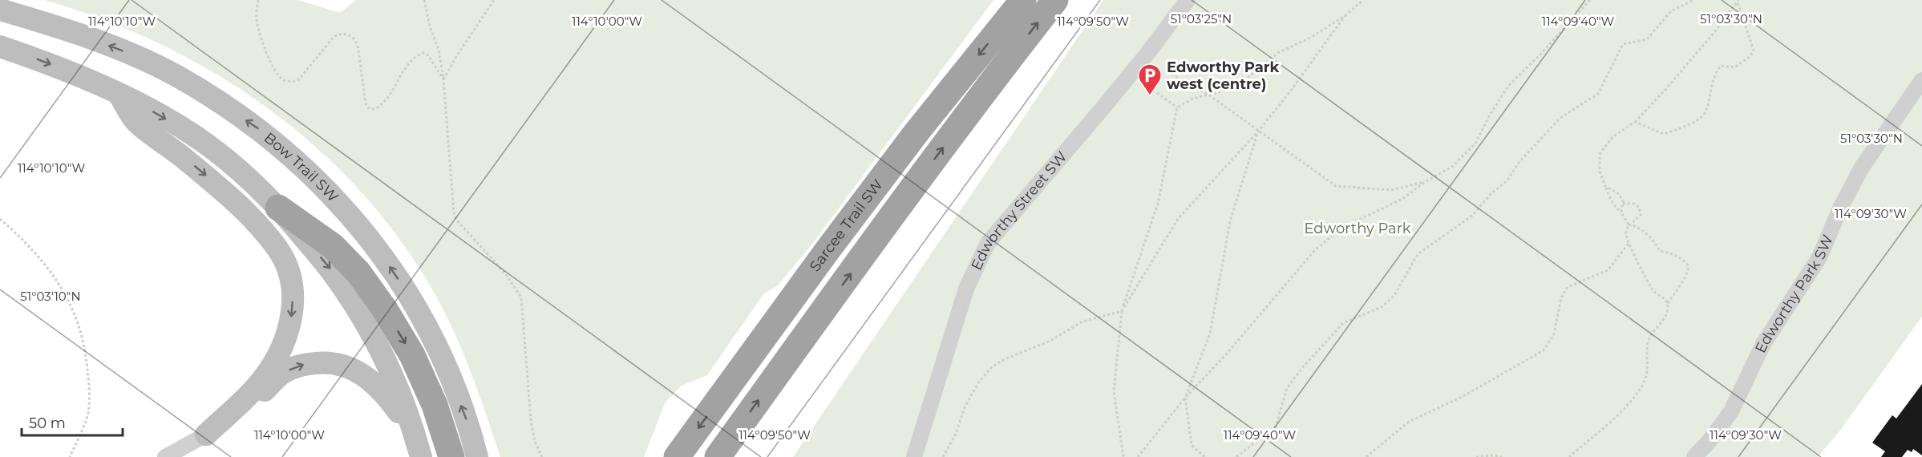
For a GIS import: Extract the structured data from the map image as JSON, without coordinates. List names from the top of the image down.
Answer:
{
  "streets": {
    "highway": ["Sarcee Trail SW"],
    "main road": ["Bow Trail SW"],
    "street": ["Edworthy Street SW", "Edworthy Park SW"]
  },
  "parks": ["Edworthy Park"],
  "places": {
    "parking": ["Edworthy Park west (centre)"]
  },
  "scale_bar": "50 m",
  "coordinates": [
    "51°03'25\"N",
    "51°03'30\"N",
    "114°10'10\"W",
    "114°10'00\"W",
    "114°09'50\"W",
    "114°09'40\"W",
    "114°09'30\"W",
    "51°03'10\"N"
  ]
}
